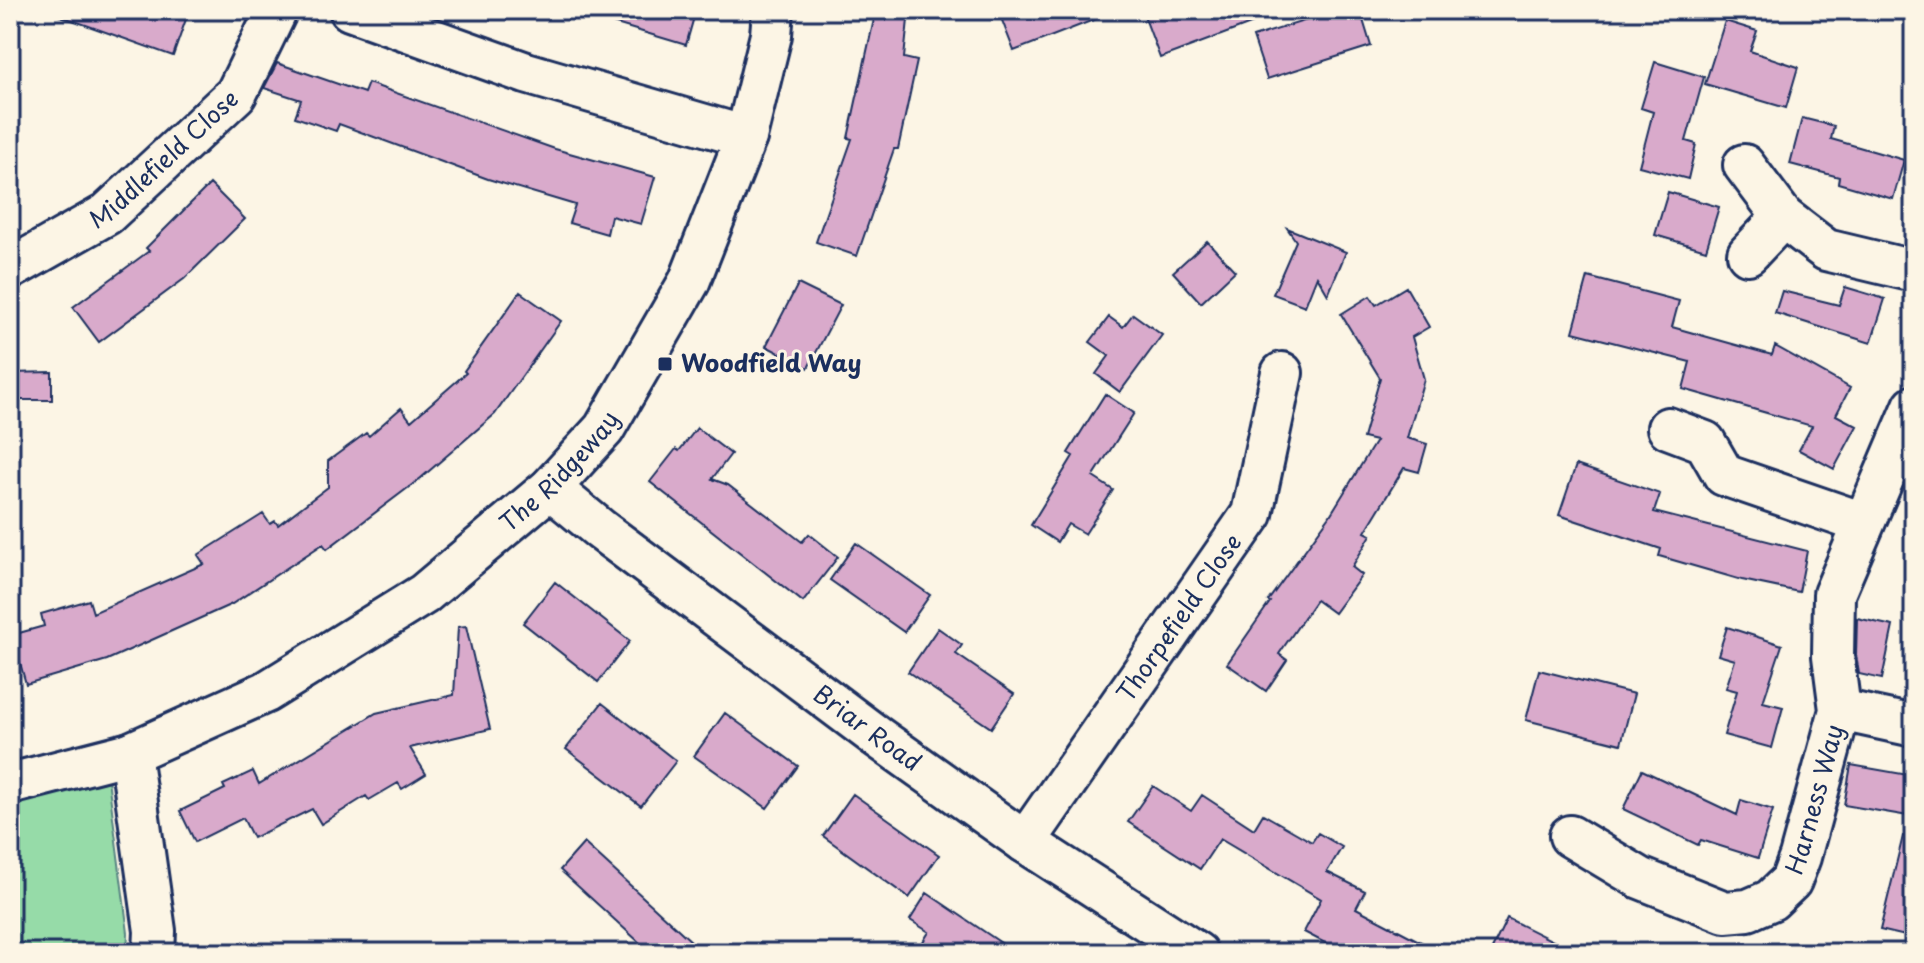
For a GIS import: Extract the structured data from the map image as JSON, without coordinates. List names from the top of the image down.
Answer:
{
  "streets": {
    "street": [
      "Middlefield Close",
      "The Ridgeway",
      "Thorpefield Close",
      "Briar Road",
      "Harness Way"
    ]
  },
  "crossings": [
    ["The Ridgeway", "Briar Road"],
    ["Thorpefield Close", "Briar Road"]
  ],
  "places": {
    "transit": ["Woodfield Way"]
  }
}
